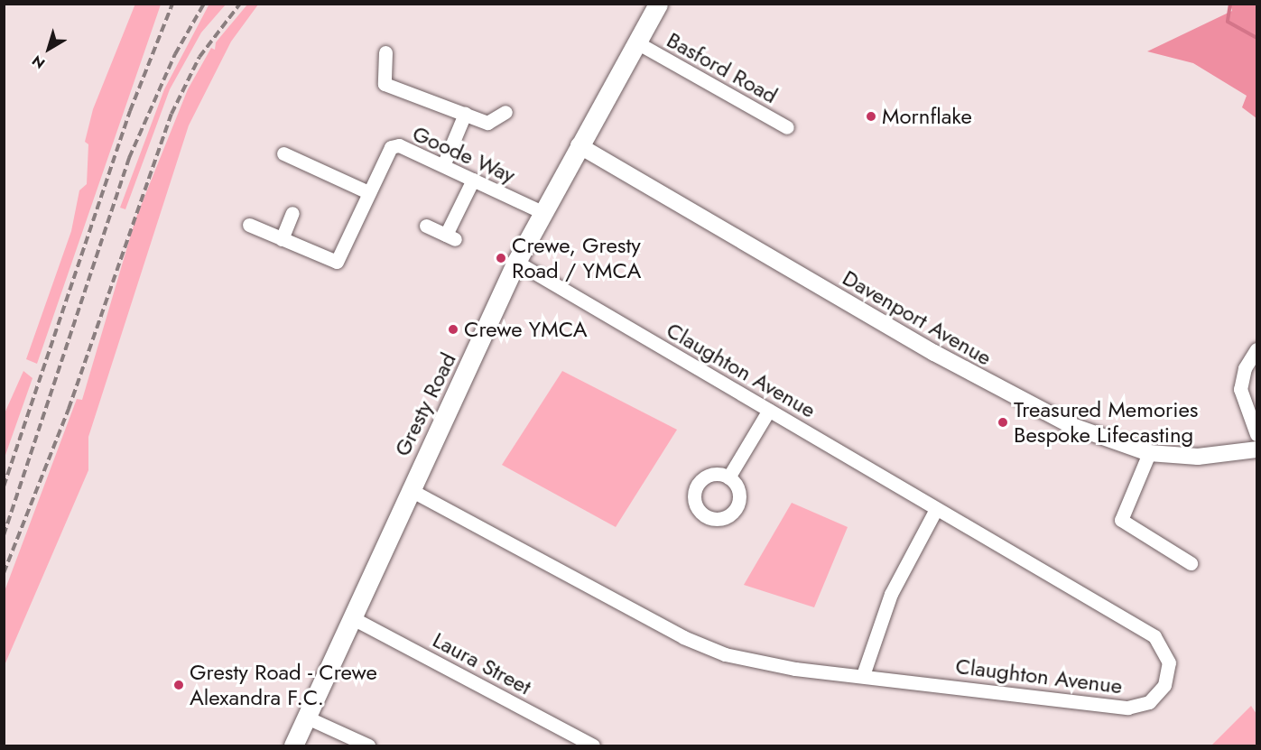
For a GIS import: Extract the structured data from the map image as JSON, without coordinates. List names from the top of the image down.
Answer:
{
  "streets": {
    "main road": ["Gresty Road"],
    "street": [
      "Basford Road",
      "Goode Way",
      "Davenport Avenue",
      "Claughton Avenue",
      "Laura Street"
    ]
  },
  "crossings": [
    ["Basford Road", "Gresty Road"],
    ["Goode Way", "Gresty Road"],
    ["Davenport Avenue", "Gresty Road"],
    ["Claughton Avenue", "Gresty Road"],
    ["Gresty Road", "Laura Street"]
  ],
  "places": [
    "Mornflake",
    "Crewe, Gresty Road / YMCA",
    "Crewe YMCA",
    "Treasured Memories Bespoke Lifecasting",
    "Gresty Road - Crewe Alexandra F.C."
  ],
  "north": "bottom left"
}
